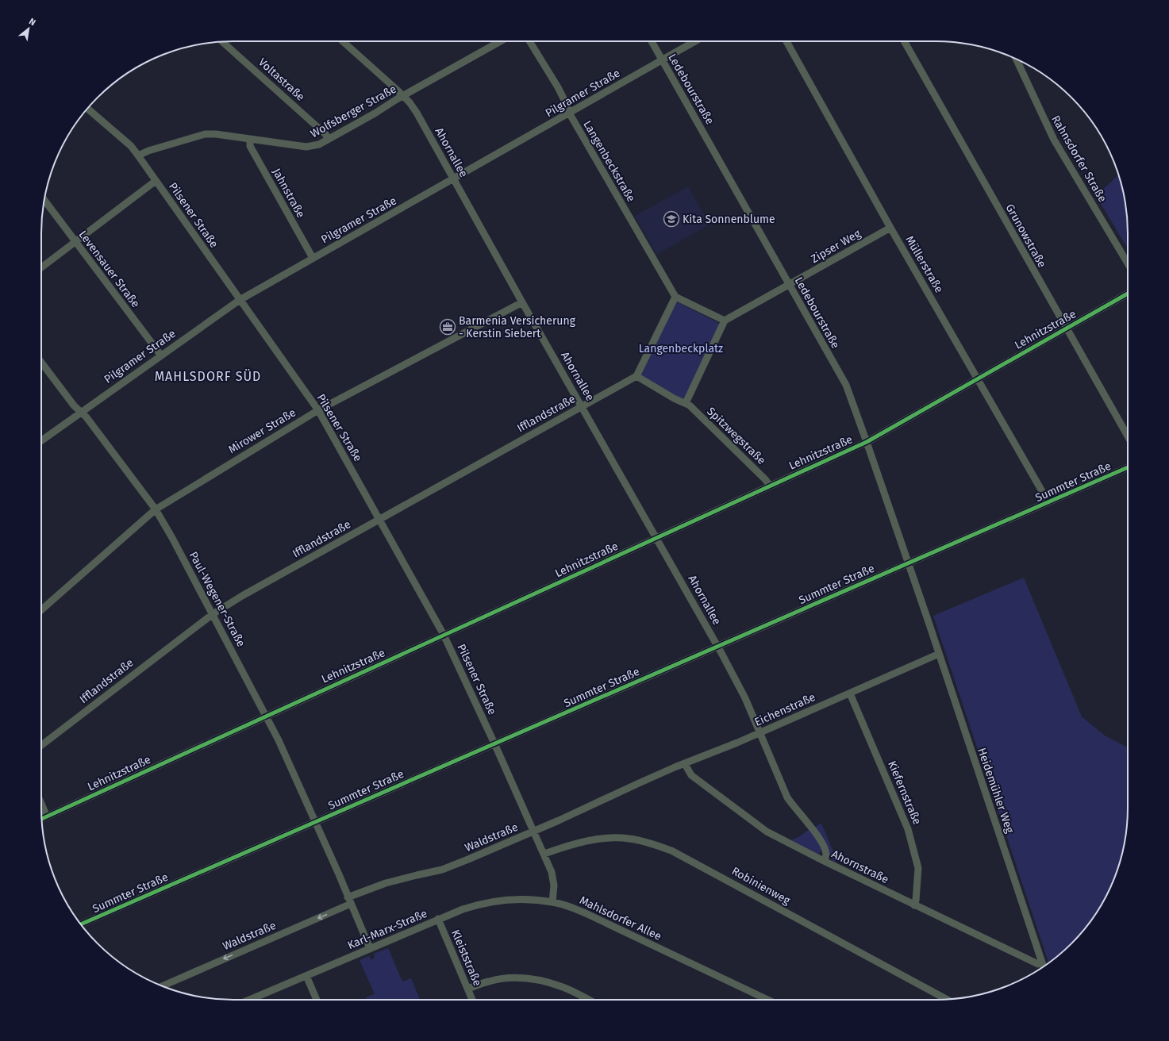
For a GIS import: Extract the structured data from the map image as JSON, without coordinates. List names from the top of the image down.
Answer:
{
  "streets": {
    "street": [
      "Voltastraße",
      "Ledebourstraße",
      "Pilgramer Straße",
      "Wolfsberger Straße",
      "Ahornallee",
      "Rahnsdorfer Straße",
      "Langenbeckstraße",
      "Jahnstraße",
      "Pilsener Straße",
      "Grunowstraße",
      "Zipser Weg",
      "Müllerstraße",
      "Levensauer Straße",
      "Lehnitzstraße",
      "Ifflandstraße",
      "Mirower Straße",
      "Spitzwegstraße",
      "Summter Straße",
      "Paul-Wegener-Straße",
      "Eichenstraße",
      "Heidemühler Weg",
      "Kiefernstraße",
      "Waldstraße",
      "Ahornstraße",
      "Robinienweg",
      "Mahlsdorfer Allee",
      "Karl-Marx-Straße",
      "Kleiststraße"
    ]
  },
  "crossings": [
    ["Voltastraße", "Wolfsberger Straße"],
    ["Ledebourstraße", "Pilgramer Straße"],
    ["Ledebourstraße", "Zipser Weg"],
    ["Ledebourstraße", "Lehnitzstraße"],
    ["Ledebourstraße", "Summter Straße"],
    ["Ledebourstraße", "Heidemühler Weg"],
    ["Pilgramer Straße", "Ahornallee"],
    ["Pilgramer Straße", "Langenbeckstraße"],
    ["Pilgramer Straße", "Jahnstraße"],
    ["Pilgramer Straße", "Pilsener Straße"],
    ["Pilgramer Straße", "Levensauer Straße"],
    ["Pilgramer Straße", "Paul-Wegener-Straße"],
    ["Wolfsberger Straße", "Ahornallee"],
    ["Wolfsberger Straße", "Jahnstraße"],
    ["Wolfsberger Straße", "Pilsener Straße"],
    ["Ahornallee", "Lehnitzstraße"],
    ["Ahornallee", "Ifflandstraße"],
    ["Ahornallee", "Mirower Straße"],
    ["Ahornallee", "Summter Straße"],
    ["Ahornallee", "Eichenstraße"],
    ["Ahornallee", "Ahornstraße"],
    ["Pilsener Straße", "Lehnitzstraße"],
    ["Pilsener Straße", "Ifflandstraße"],
    ["Pilsener Straße", "Mirower Straße"],
    ["Pilsener Straße", "Summter Straße"],
    ["Pilsener Straße", "Waldstraße"],
    ["Grunowstraße", "Lehnitzstraße"],
    ["Zipser Weg", "Müllerstraße"],
    ["Müllerstraße", "Lehnitzstraße"],
    ["Müllerstraße", "Summter Straße"],
    ["Lehnitzstraße", "Spitzwegstraße"],
    ["Lehnitzstraße", "Paul-Wegener-Straße"],
    ["Ifflandstraße", "Paul-Wegener-Straße"],
    ["Mirower Straße", "Paul-Wegener-Straße"],
    ["Summter Straße", "Paul-Wegener-Straße"],
    ["Paul-Wegener-Straße", "Waldstraße"],
    ["Paul-Wegener-Straße", "Karl-Marx-Straße"],
    ["Eichenstraße", "Heidemühler Weg"],
    ["Eichenstraße", "Kiefernstraße"],
    ["Eichenstraße", "Waldstraße"],
    ["Eichenstraße", "Ahornstraße"],
    ["Heidemühler Weg", "Ahornstraße"],
    ["Kiefernstraße", "Ahornstraße"],
    ["Mahlsdorfer Allee", "Karl-Marx-Straße"],
    ["Karl-Marx-Straße", "Kleiststraße"]
  ],
  "one_way": ["Waldstraße"],
  "districts": ["MAHLSDORF SÜD"],
  "parks": ["Langenbeckplatz"],
  "places": {
    "school or university": ["Kita Sonnenblume"],
    "office": ["Barmenia Versicherung - Kerstin Siebert"]
  },
  "north": "top right"
}
